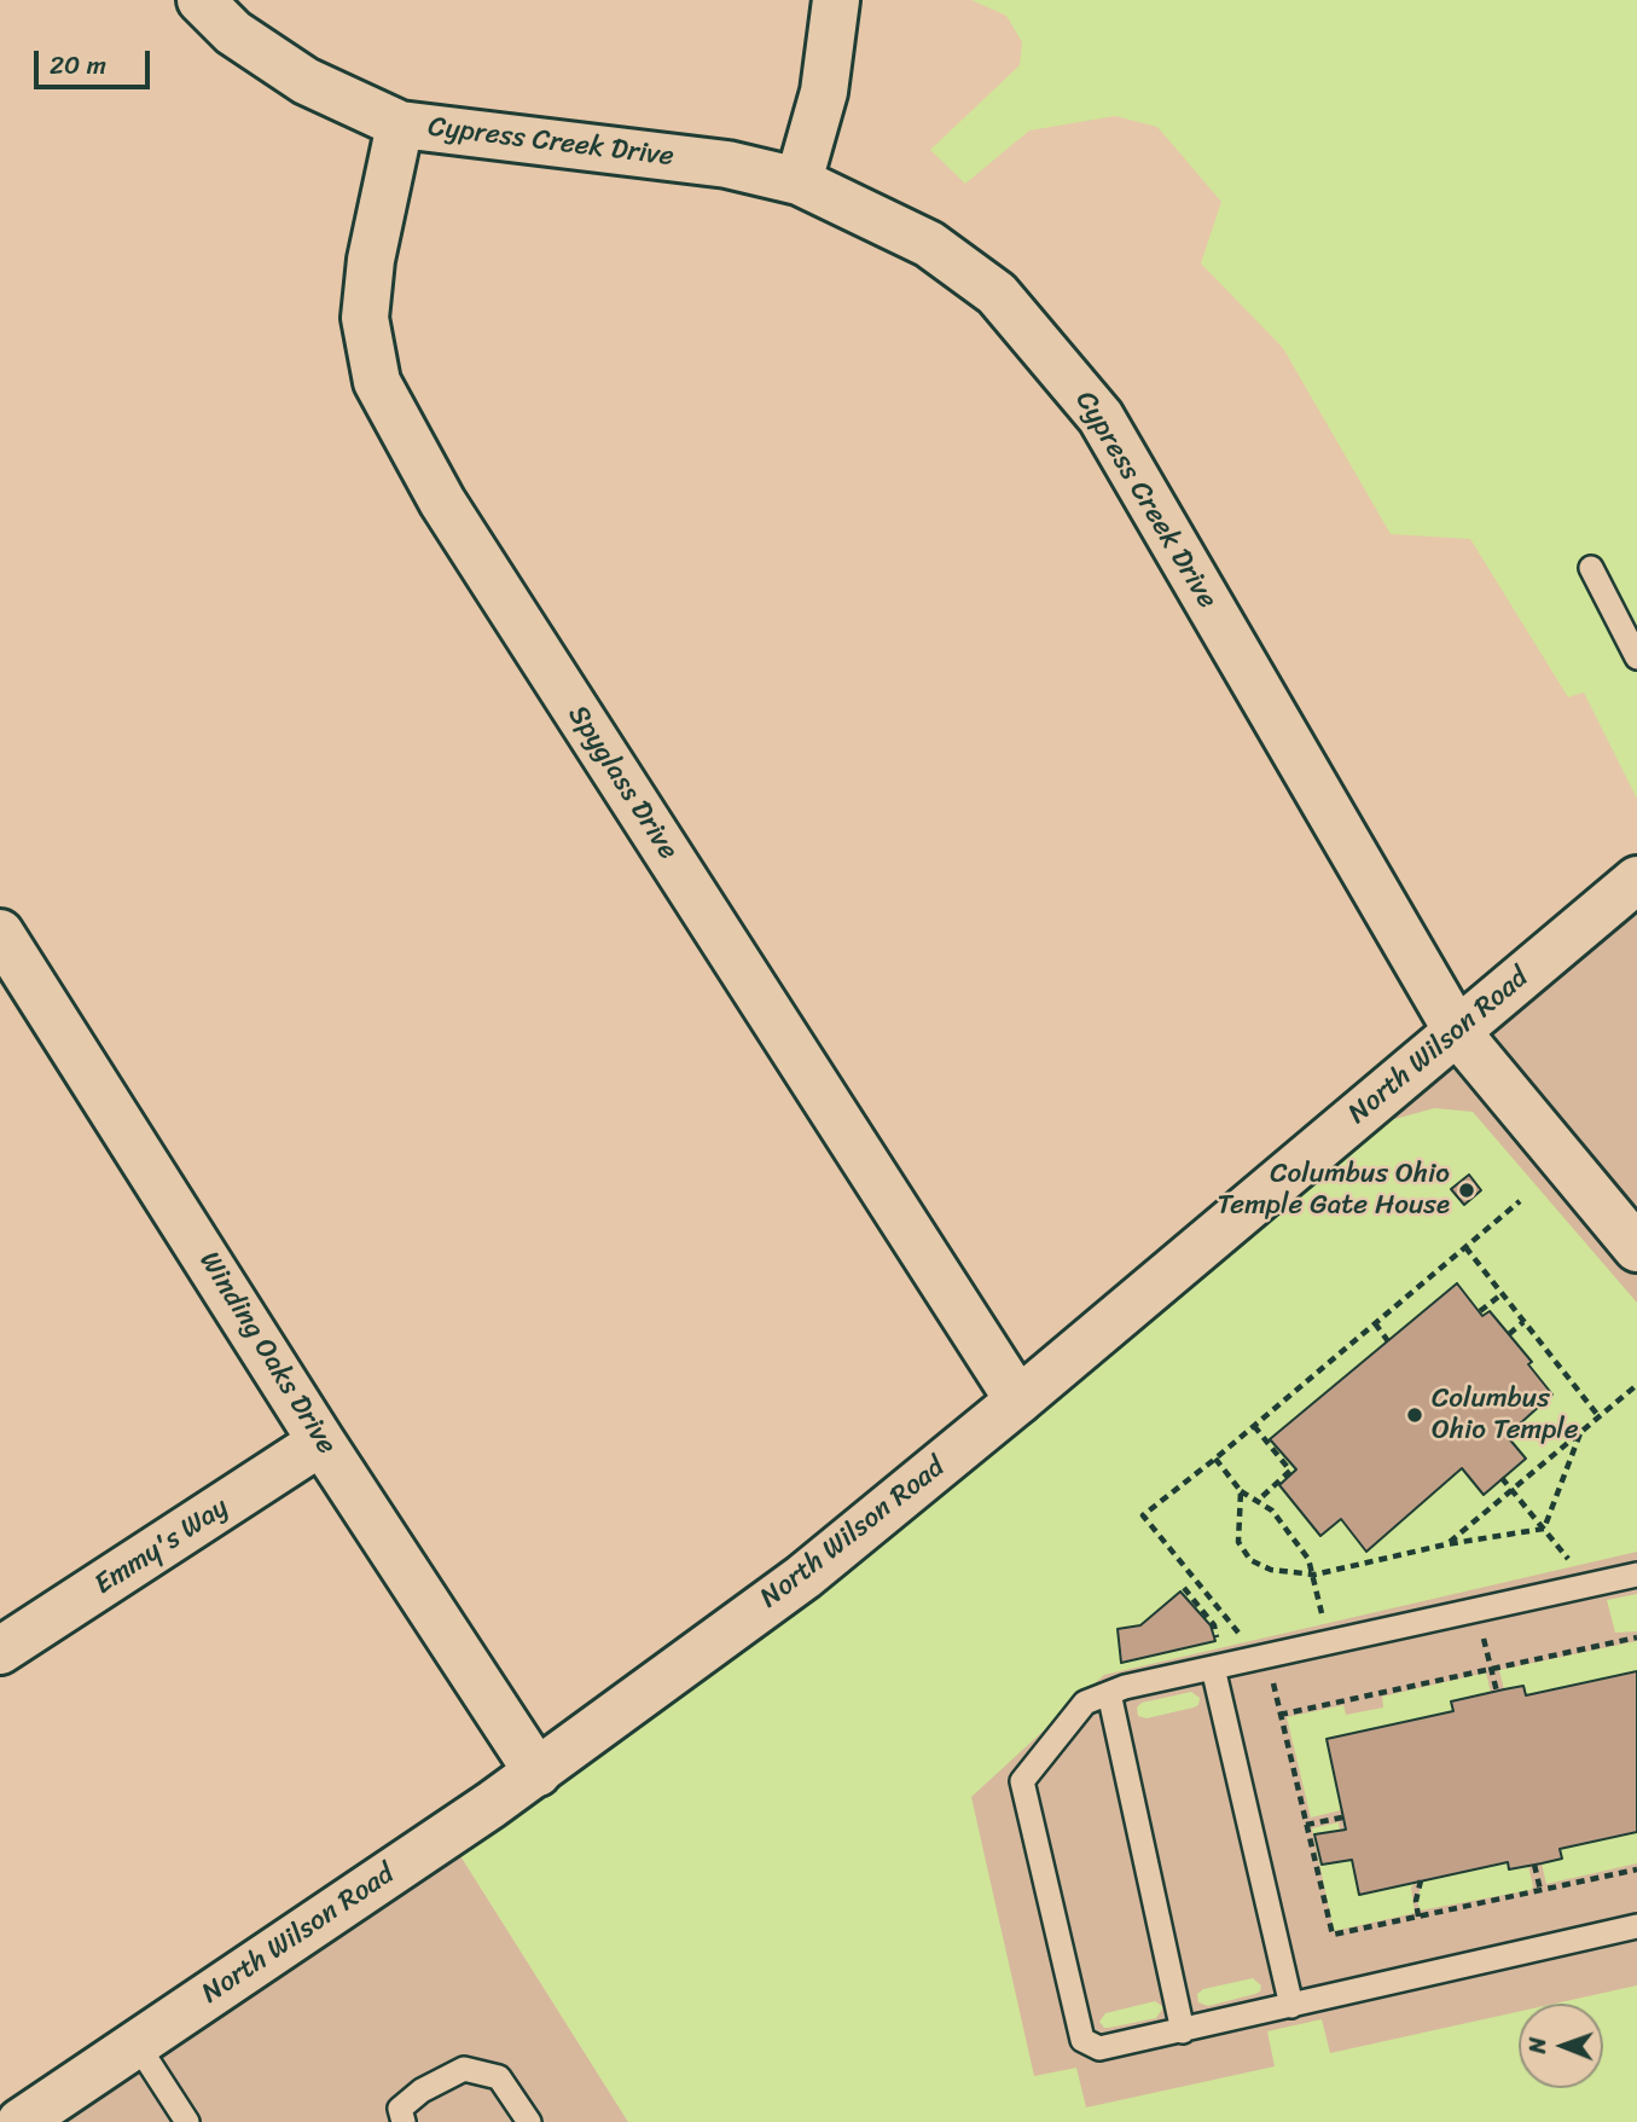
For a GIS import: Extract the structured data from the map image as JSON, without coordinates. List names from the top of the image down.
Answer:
{
  "streets": {
    "street": [
      "Cypress Creek Drive",
      "Spyglass Drive",
      "North Wilson Road",
      "Winding Oaks Drive",
      "Emmy's Way"
    ]
  },
  "crossings": [
    ["Cypress Creek Drive", "Spyglass Drive"],
    ["Cypress Creek Drive", "North Wilson Road"],
    ["Spyglass Drive", "North Wilson Road"],
    ["North Wilson Road", "Winding Oaks Drive"],
    ["Winding Oaks Drive", "Emmy's Way"]
  ],
  "places": ["Columbus Ohio Temple Gate House", "Columbus Ohio Temple"],
  "scale_bar": "20 m",
  "north": "left"
}
